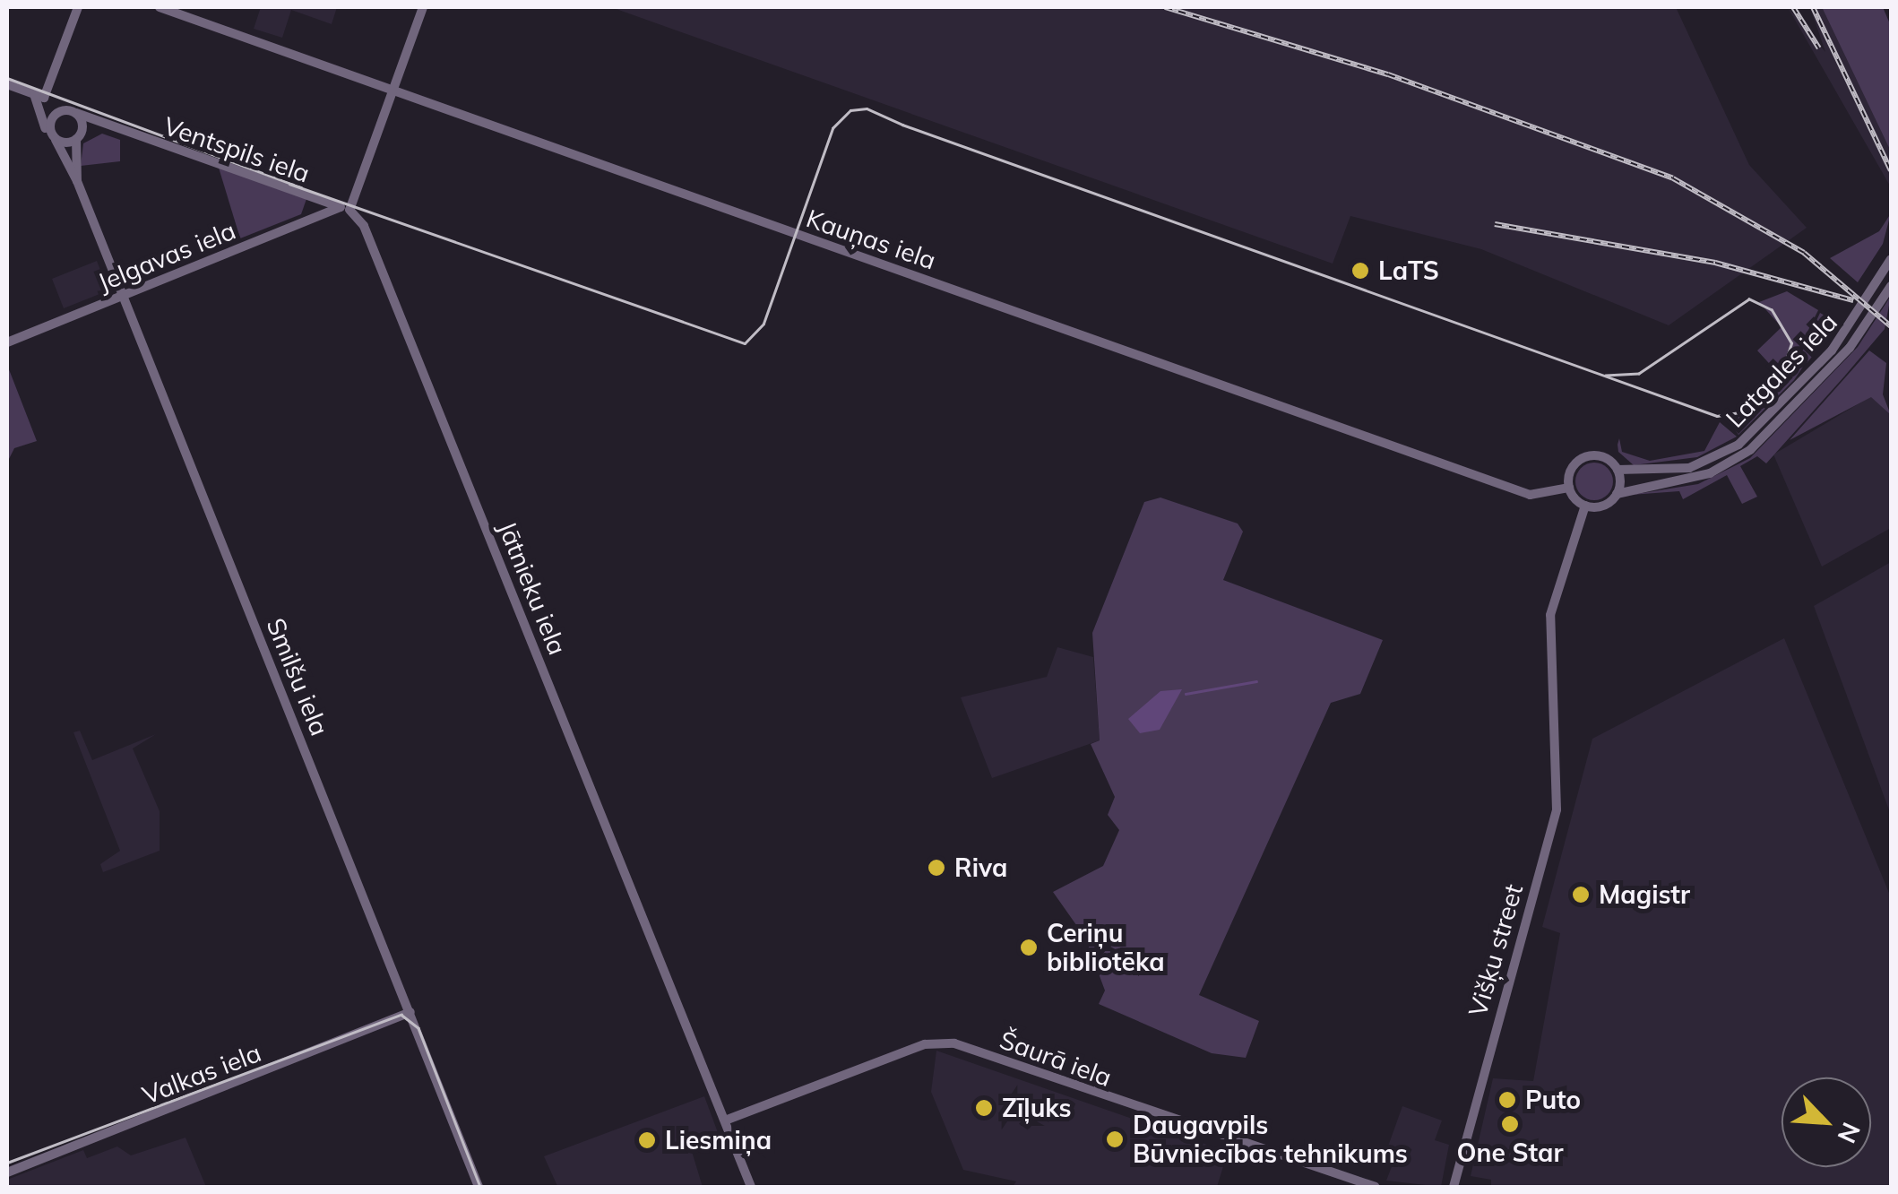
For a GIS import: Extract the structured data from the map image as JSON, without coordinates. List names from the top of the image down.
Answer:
{
  "streets": {
    "street": [
      "Ventspils iela",
      "Kauņas iela",
      "Jelgavas iela",
      "Latgales iela",
      "Jātnieku iela",
      "Smilšu iela",
      "Šaurā iela",
      "Valkas iela"
    ]
  },
  "crossings": [
    ["Ventspils iela", "Jelgavas iela"],
    ["Ventspils iela", "Jātnieku iela"],
    ["Ventspils iela", "Smilšu iela"],
    ["Kauņas iela", "Latgales iela"],
    ["Jelgavas iela", "Jātnieku iela"],
    ["Jelgavas iela", "Smilšu iela"],
    ["Jātnieku iela", "Šaurā iela"],
    ["Smilšu iela", "Valkas iela"]
  ],
  "places": [
    "LaTS",
    "Riva",
    "Magistr",
    "Ceriņu bibliotēka",
    "Puto",
    "Zīļuks",
    "One Star",
    "Daugavpils Būvniecības tehnikums",
    "Liesmiņa"
  ],
  "north": "bottom right"
}
